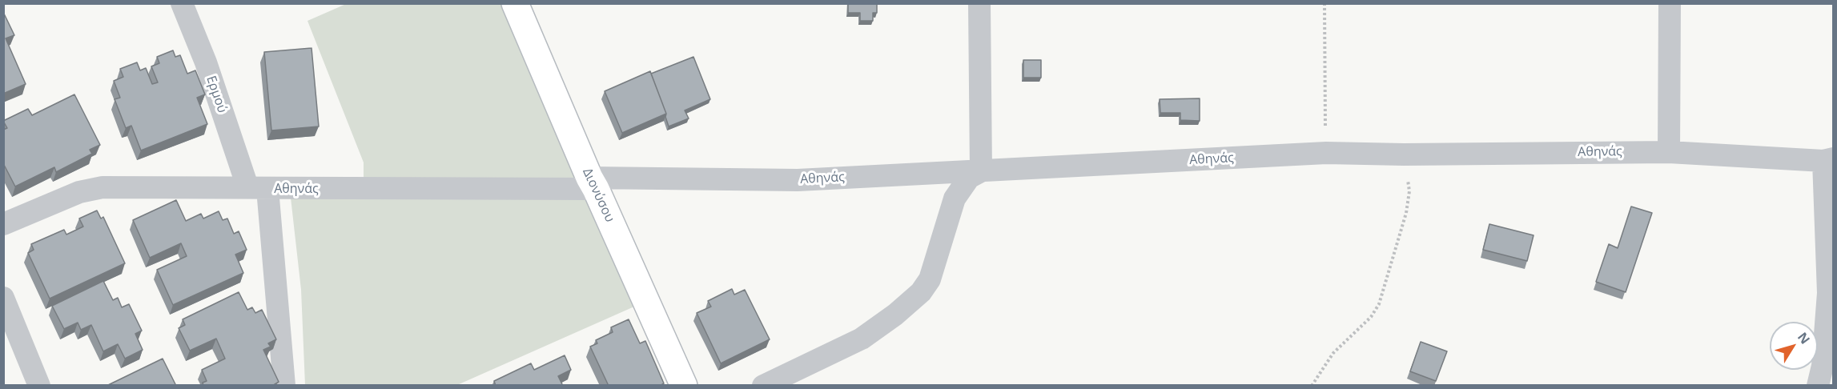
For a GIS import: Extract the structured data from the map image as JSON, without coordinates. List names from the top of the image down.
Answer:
{
  "streets": {
    "street": ["Ερμού", "Αθηνάς", "Διονύσου"]
  },
  "crossings": [
    ["Ερμού", "Αθηνάς"],
    ["Αθηνάς", "Διονύσου"]
  ],
  "north": "top right"
}
